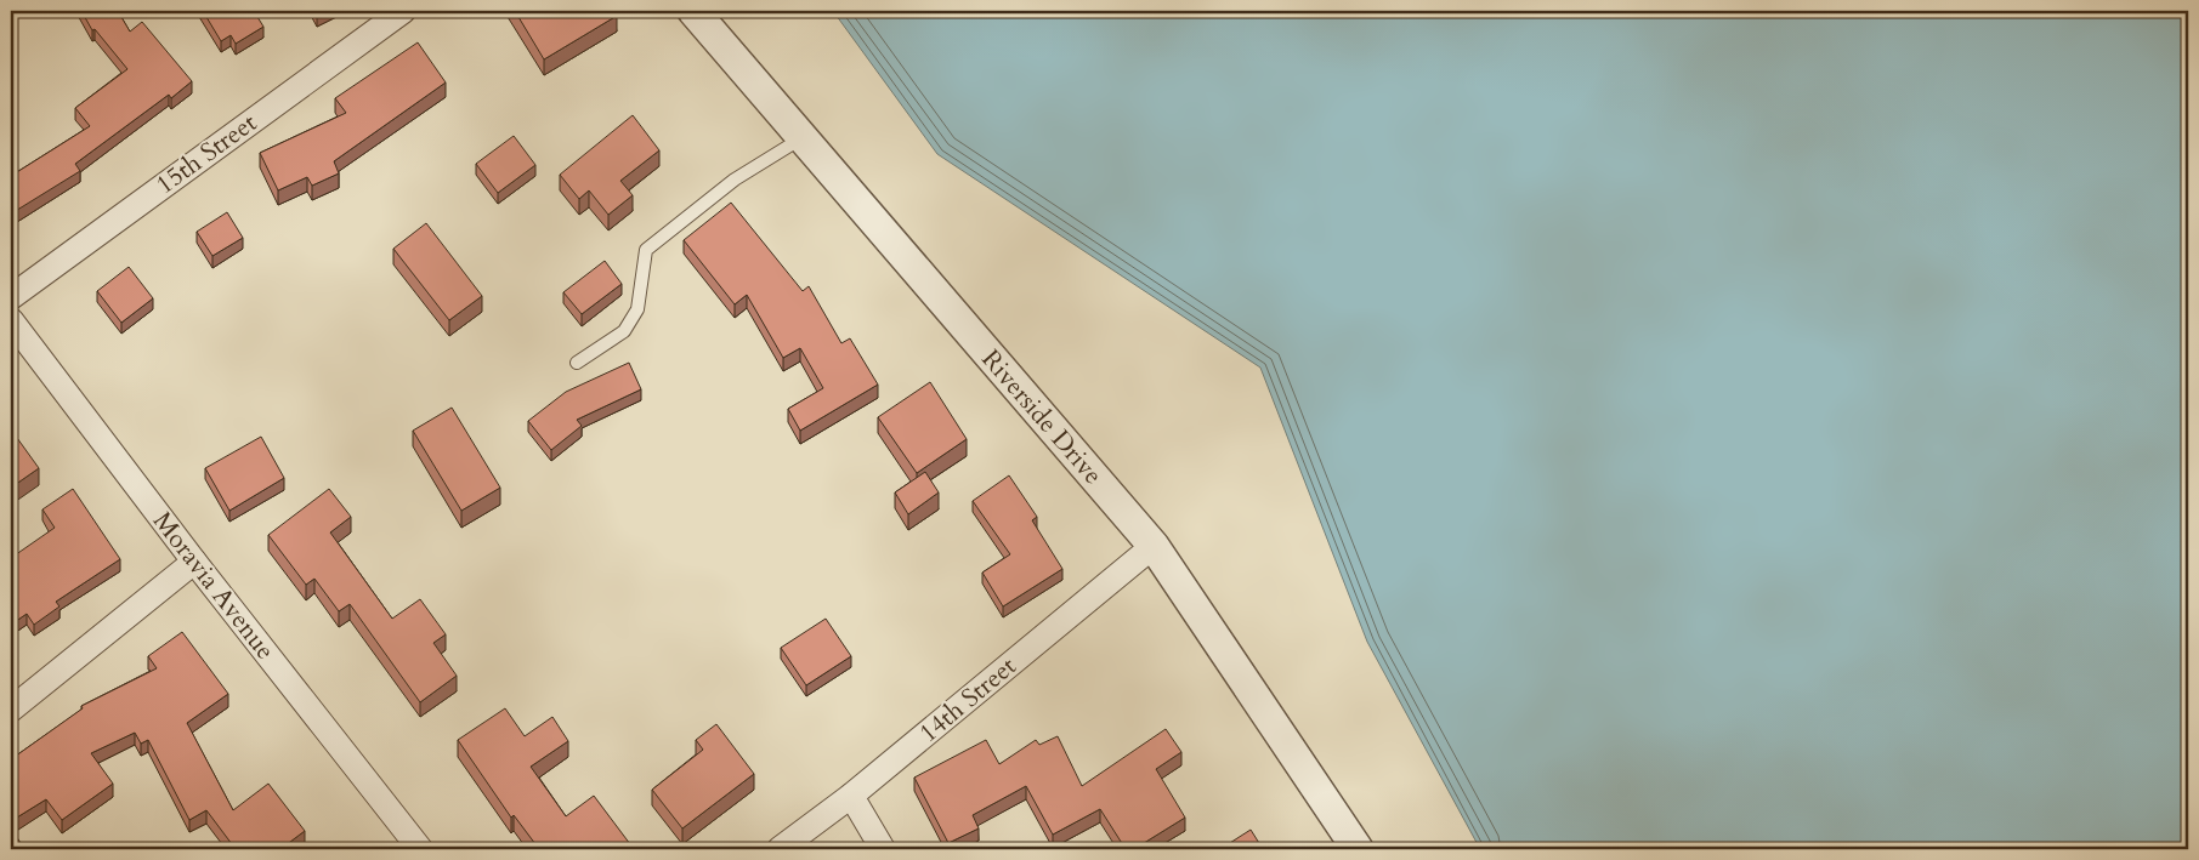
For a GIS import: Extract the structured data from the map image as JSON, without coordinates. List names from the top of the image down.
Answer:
{
  "streets": {
    "street": [
      "15th Street",
      "Riverside Drive",
      "Moravia Avenue",
      "14th Street"
    ]
  },
  "crossings": [
    ["Riverside Drive", "14th Street"]
  ]
}
